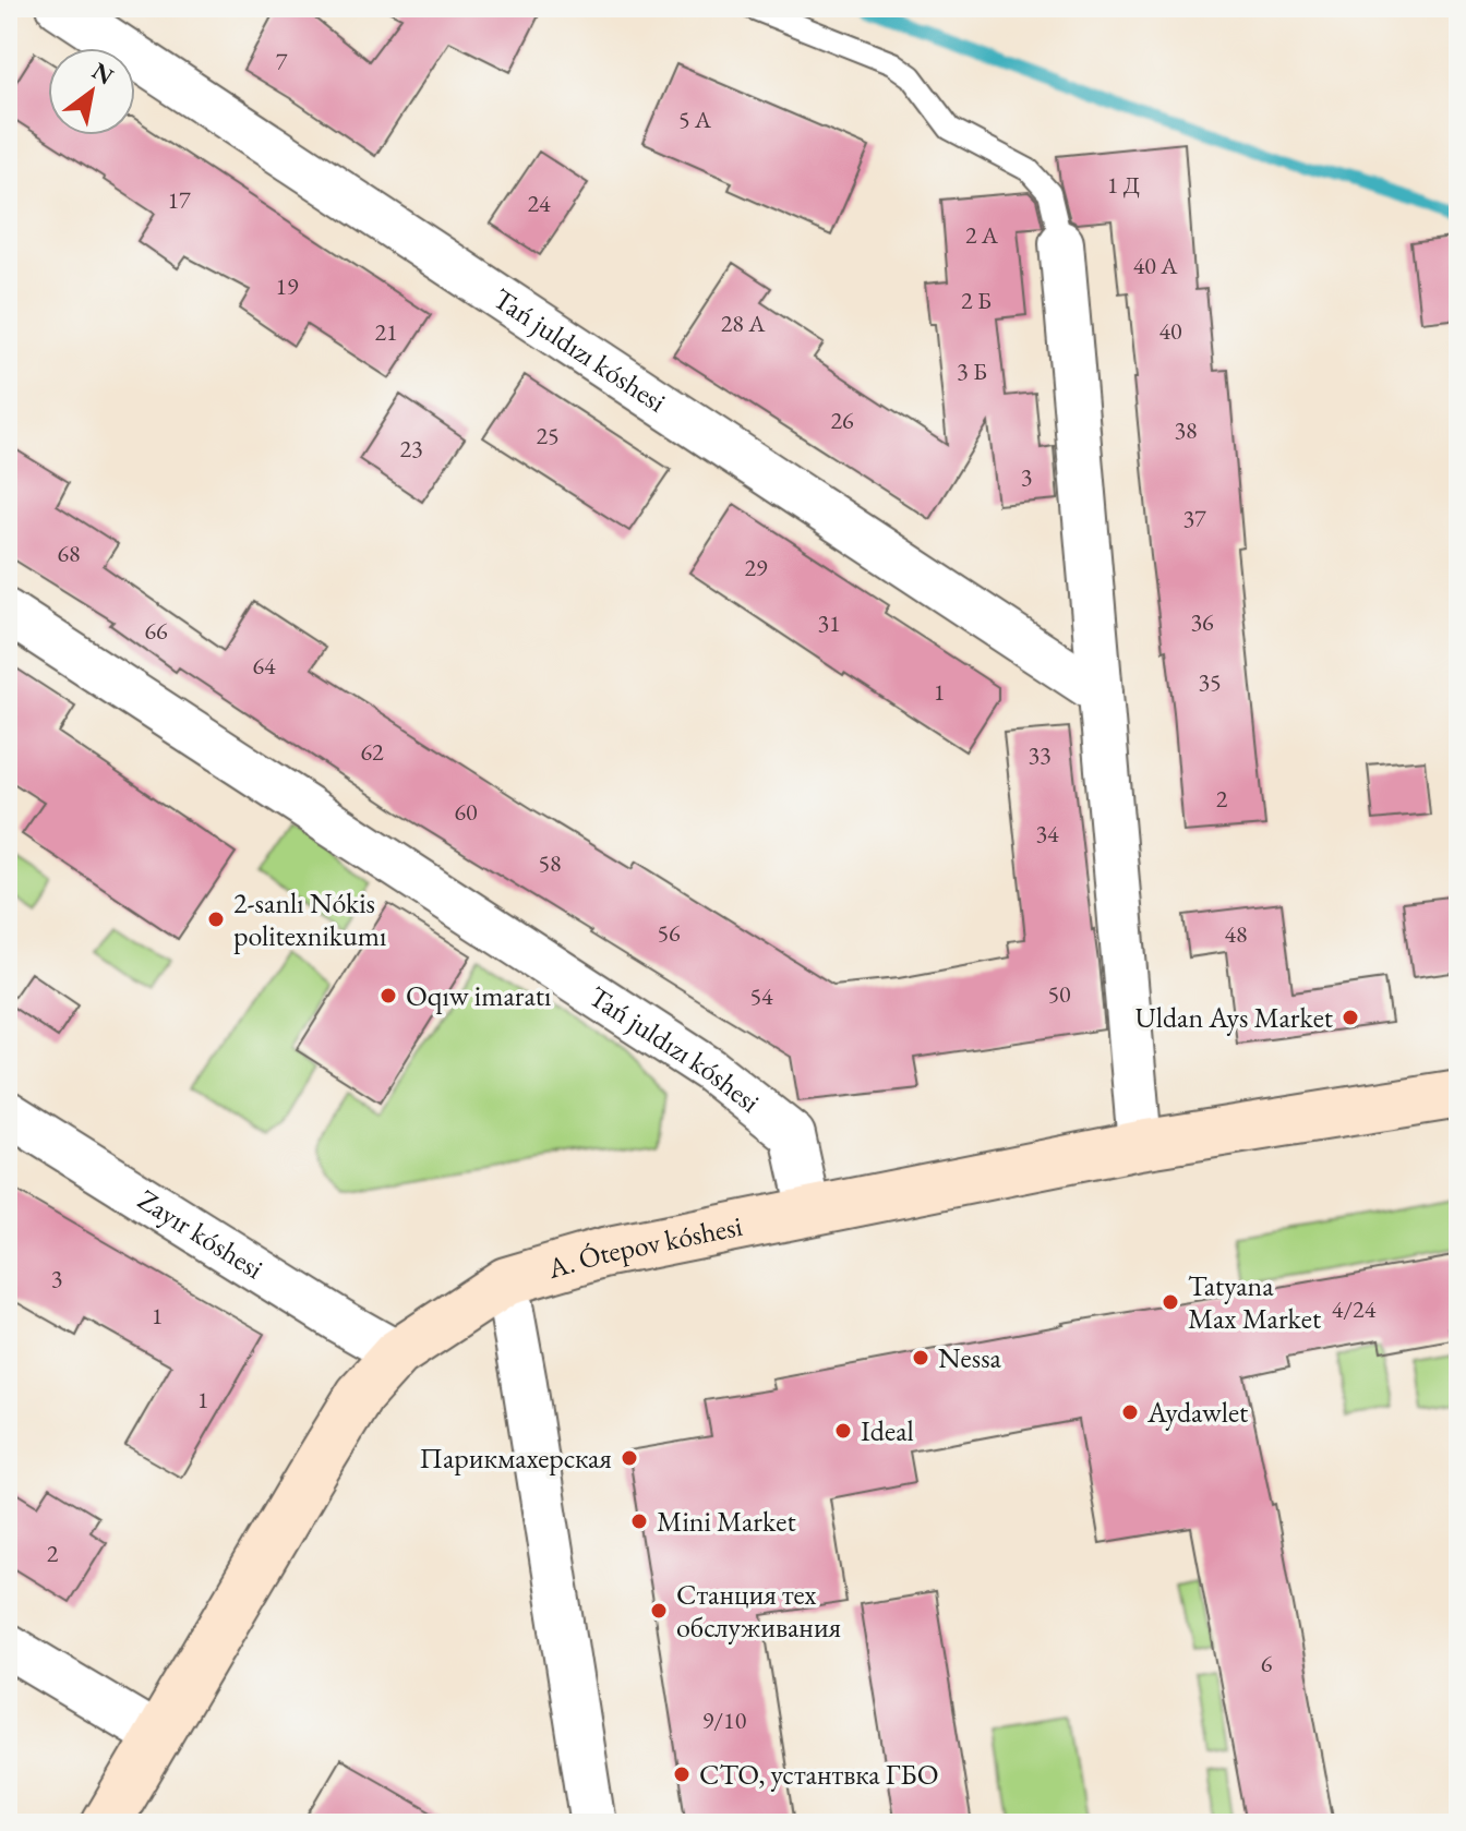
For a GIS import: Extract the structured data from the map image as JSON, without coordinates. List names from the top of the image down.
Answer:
{
  "streets": {
    "main road": ["A. Ótepov kóshesi"],
    "street": ["Tań juldızı kóshesi", "Zayır kóshesi"]
  },
  "crossings": [
    ["Tań juldızı kóshesi", "A. Ótepov kóshesi"],
    ["Zayır kóshesi", "A. Ótepov kóshesi"]
  ],
  "places": [
    "2-sanlı Nókis politexnikumı",
    "Oqıw imaratı",
    "Uldan Ays Market",
    "Tatyana Max Market",
    "Nessa",
    "Aydawlet",
    "Ideal",
    "Парикмахерская",
    "Mini Market",
    "Станция тех обслуживания",
    "СТО, устантвка ГБО"
  ],
  "house_numbers": [
    "7",
    "5 А",
    "1 Д",
    "17",
    "24",
    "2 А",
    "40 А",
    "19",
    "2 Б",
    "28 А",
    "40",
    "21",
    "3 Б",
    "26",
    "38",
    "25",
    "23",
    "3",
    "37",
    "68",
    "29",
    "36",
    "31",
    "66",
    "64",
    "35",
    "1",
    "62",
    "33",
    "2",
    "60",
    "34",
    "58",
    "56",
    "48",
    "50",
    "54",
    "3",
    "4/24",
    "1",
    "1",
    "2",
    "6",
    "9/10"
  ],
  "north": "top right"
}
